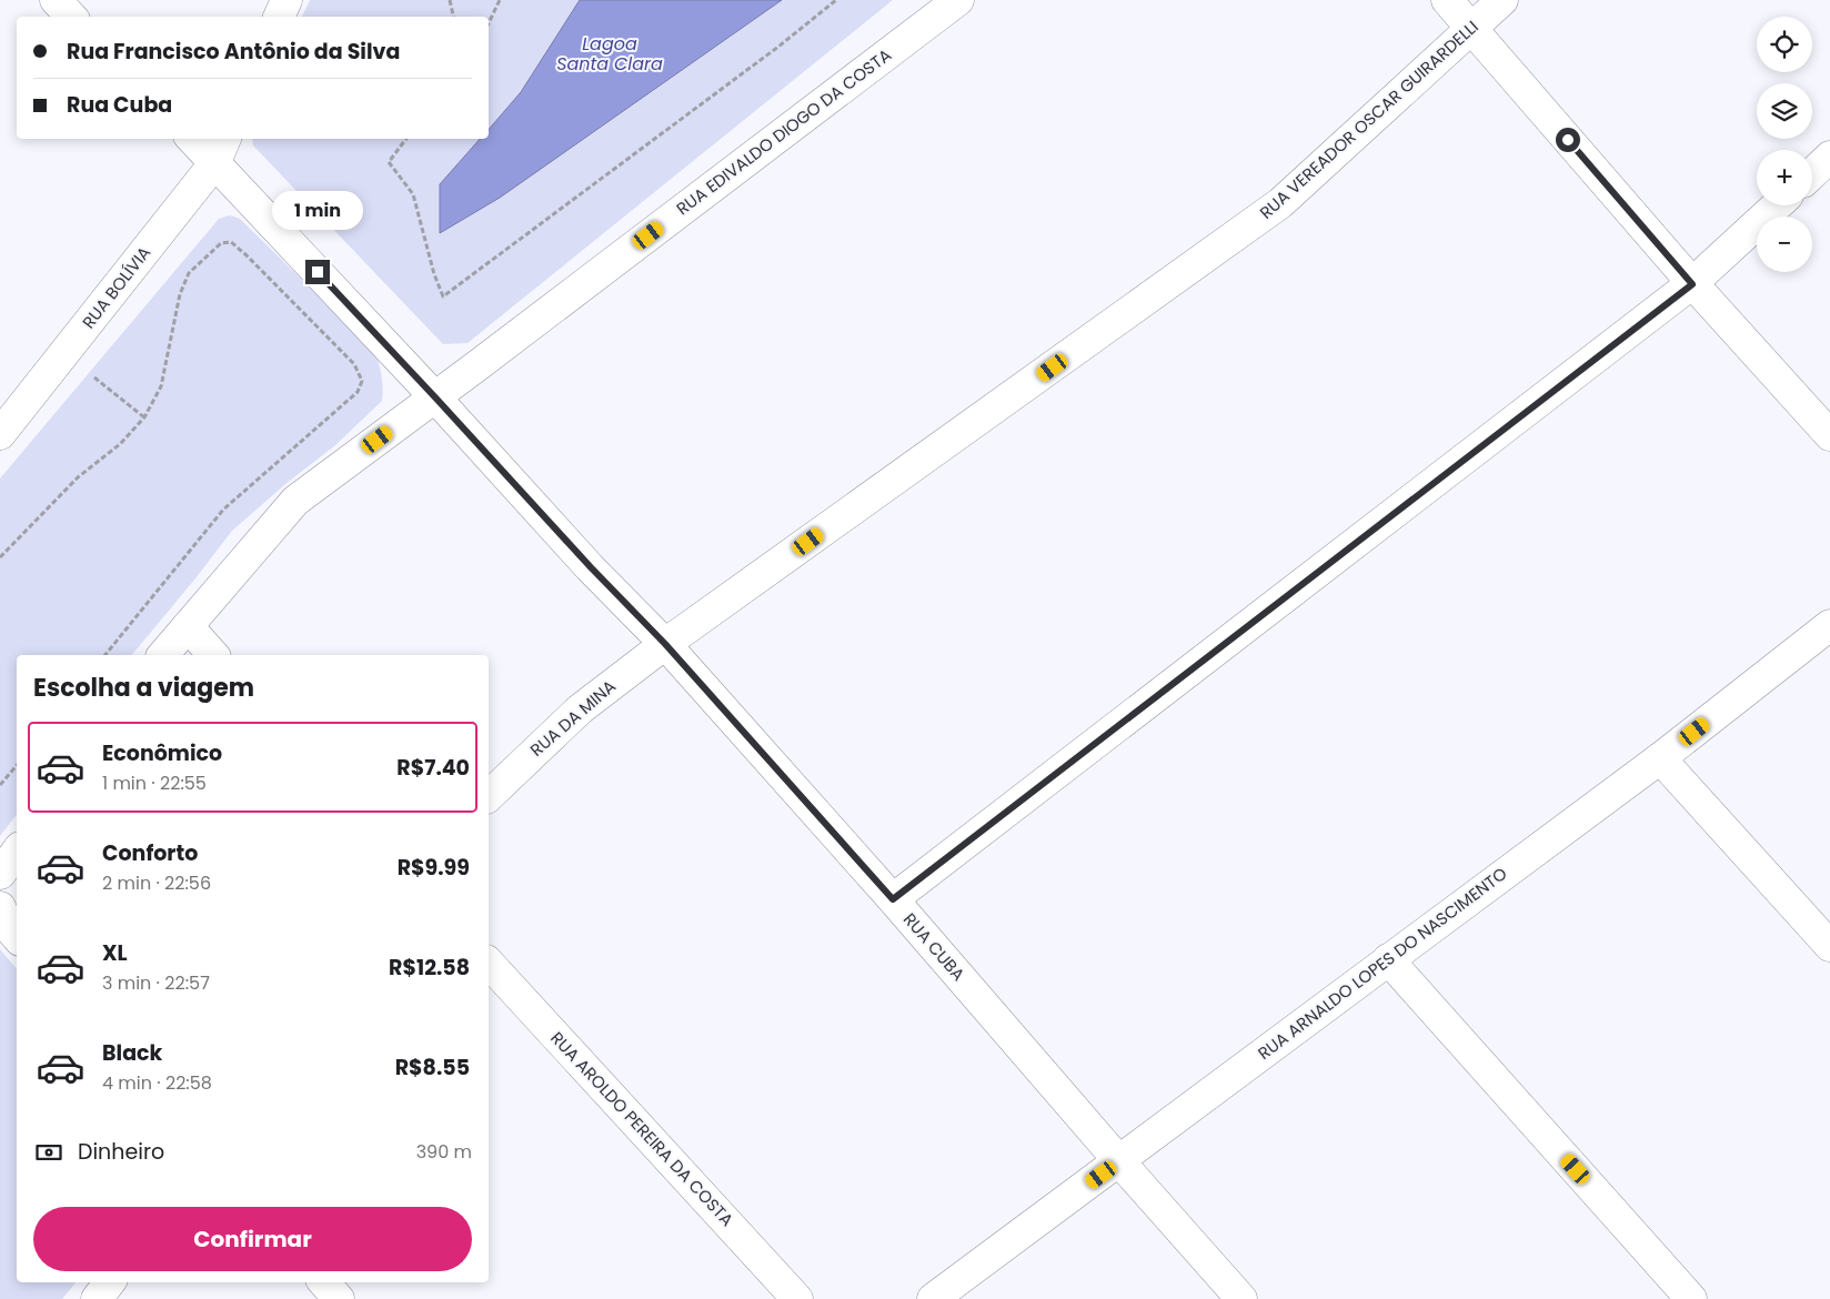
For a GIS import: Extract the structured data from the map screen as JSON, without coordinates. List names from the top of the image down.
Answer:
{
  "streets": {
    "street": [
      "RUA VEREADOR OSCAR GUIRARDELLI",
      "RUA EDIVALDO DIOGO DA COSTA",
      "RUA BOLÍVIA",
      "RUA DA MINA",
      "RUA CUBA",
      "RUA ARNALDO LOPES DO NASCIMENTO",
      "RUA AROLDO PEREIRA DA COSTA"
    ]
  },
  "crossings": [
    ["RUA VEREADOR OSCAR GUIRARDELLI", "RUA DA MINA"],
    ["RUA VEREADOR OSCAR GUIRARDELLI", "RUA CUBA"],
    ["RUA EDIVALDO DIOGO DA COSTA", "RUA CUBA"],
    ["RUA BOLÍVIA", "RUA CUBA"],
    ["RUA DA MINA", "RUA CUBA"],
    ["RUA CUBA", "RUA ARNALDO LOPES DO NASCIMENTO"]
  ],
  "water": ["Lagoa Santa Clara"],
  "page": {
    "map_buttons": ["+", "−"],
    "banner": ["Rua Francisco Antônio da Silva", "Rua Cuba"],
    "bubble": "1 min",
    "heading": "Escolha a viagem",
    "list": [
      {
        "name": "Econômico",
        "note": "1 min · 22:55",
        "value": "R$7.40"
      },
      {
        "name": "Conforto",
        "note": "2 min · 22:56",
        "value": "R$9.99"
      },
      {
        "name": "XL",
        "note": "3 min · 22:57",
        "value": "R$12.58"
      },
      {
        "name": "Black",
        "note": "4 min · 22:58",
        "value": "R$8.55"
      }
    ],
    "pay": ["Dinheiro", "390 m"],
    "buttons": "Confirmar"
  }
}
